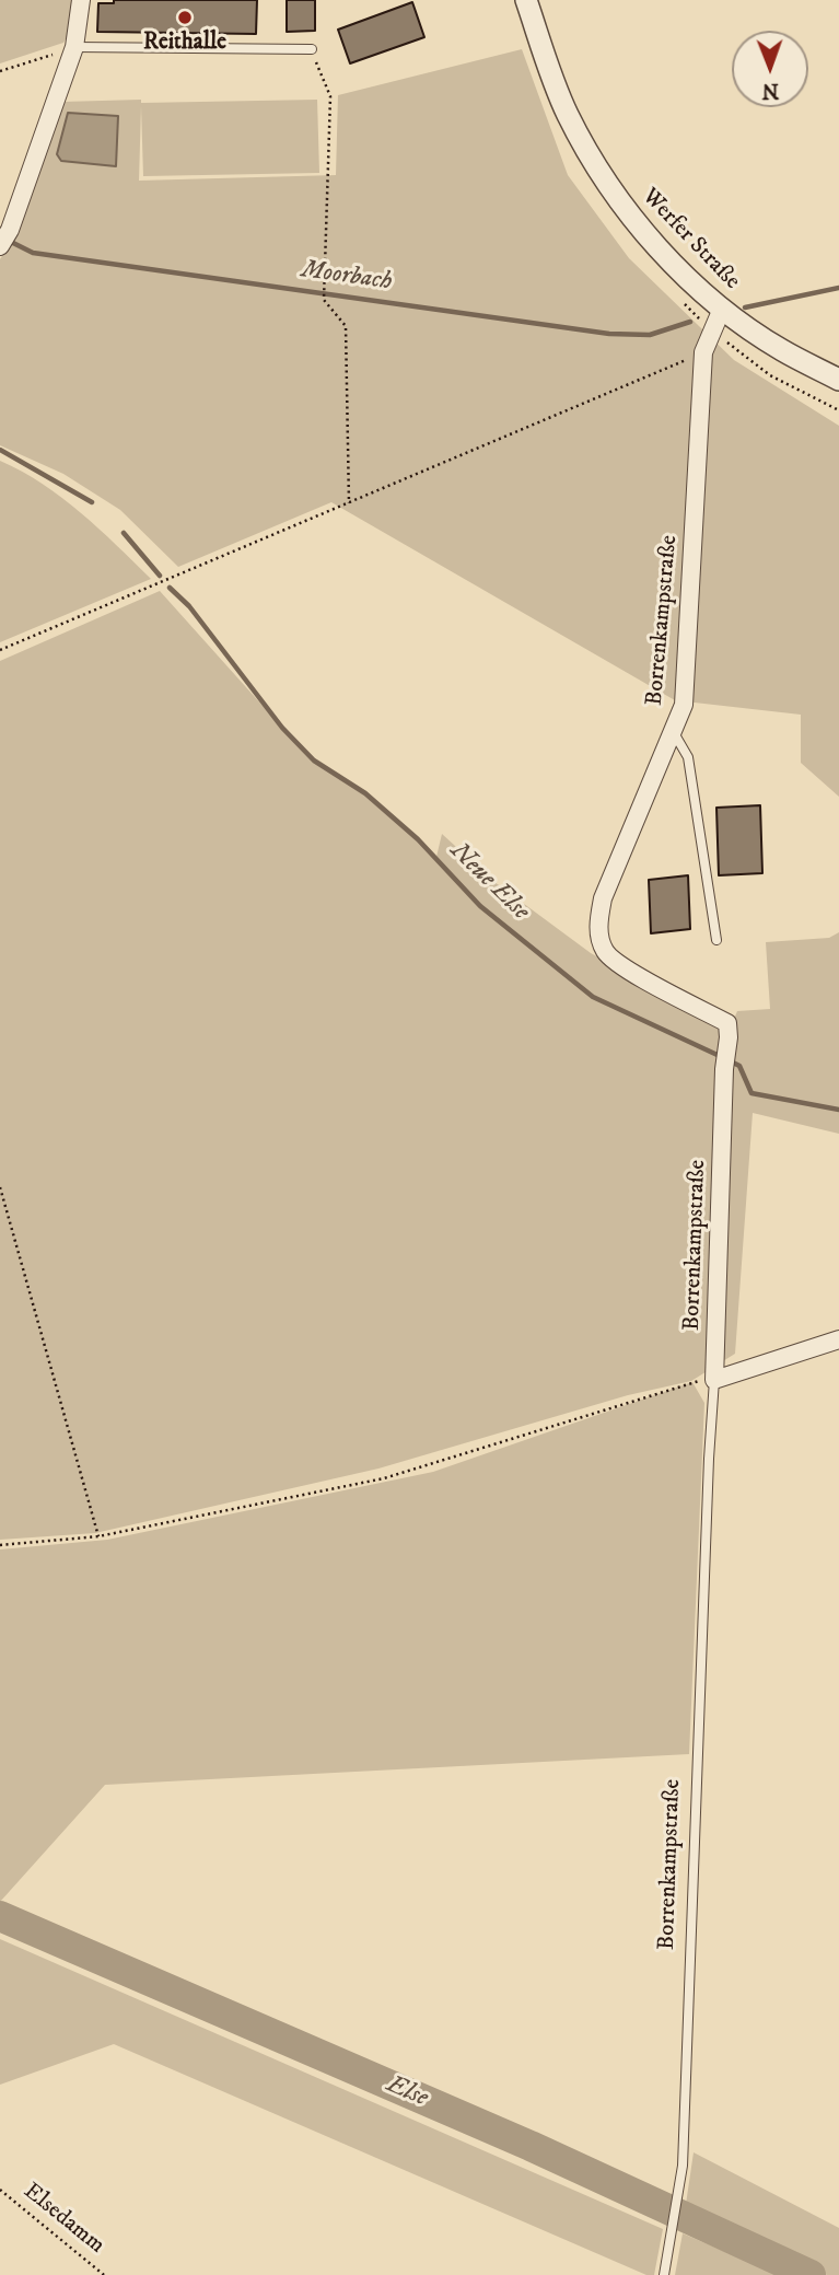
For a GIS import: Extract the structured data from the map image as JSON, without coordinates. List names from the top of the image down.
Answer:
{
  "streets": {
    "street": ["Werfer Straße", "Borrenkampstraße"],
    "path": ["Elsedamm"]
  },
  "crossings": [
    ["Werfer Straße", "Borrenkampstraße"]
  ],
  "water": ["Moorbach", "Neue Else", "Else"],
  "places": ["Reithalle"],
  "north": "bottom"
}
